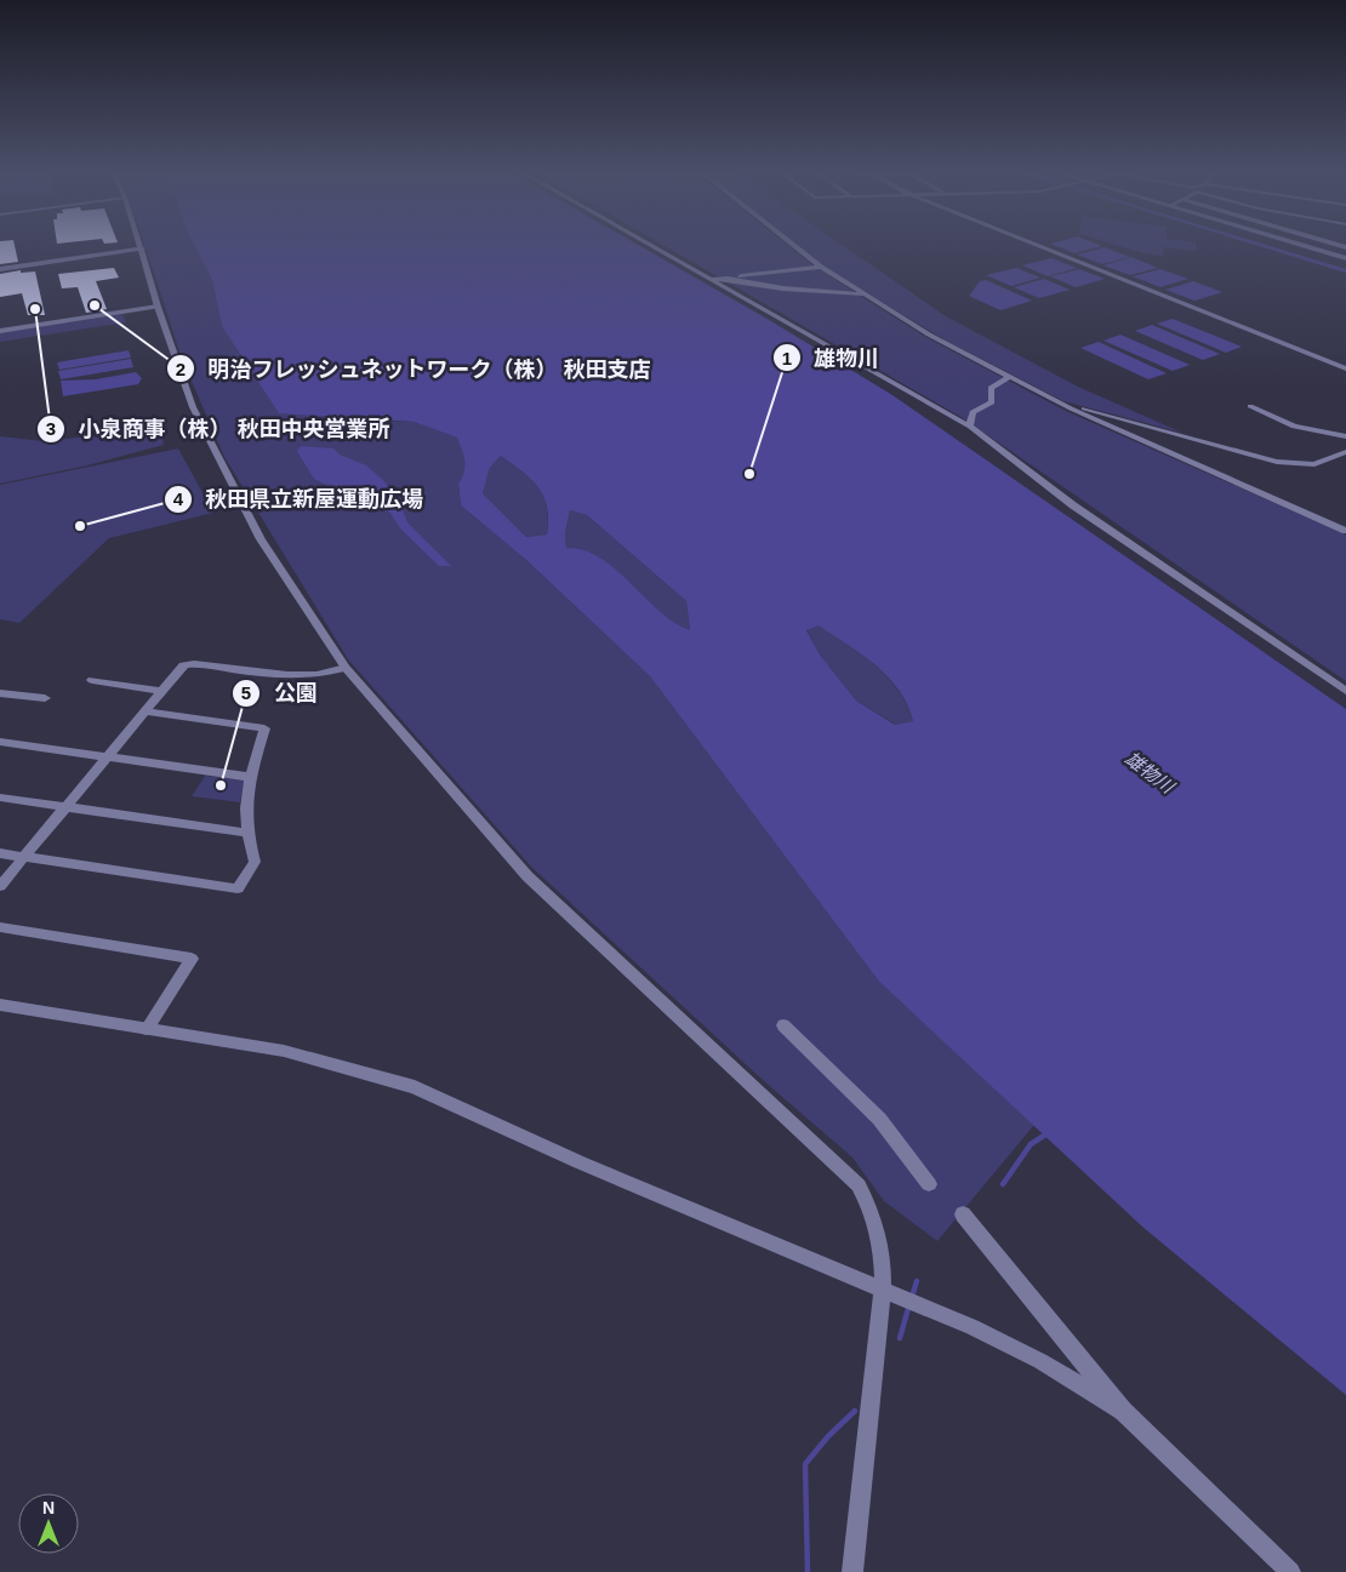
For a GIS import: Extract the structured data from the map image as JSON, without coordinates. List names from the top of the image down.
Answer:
{
  "water": ["雄物川"],
  "places": [
    "明治フレッシュネットワーク（株） 秋田支店",
    "小泉商事（株） 秋田中央営業所",
    "雄物川",
    "秋田県立新屋運動広場",
    "公園"
  ],
  "north": "top"
}
